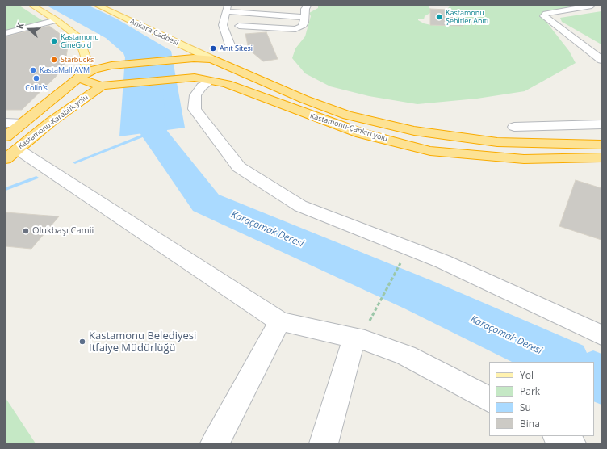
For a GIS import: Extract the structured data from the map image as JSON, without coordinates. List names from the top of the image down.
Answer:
{
  "streets": {
    "highway": ["Kastamonu-Karabük yolu", "Kastamonu-Çankırı yolu"],
    "main road": ["Ankara Caddesi"]
  },
  "crossings": [
    ["Ankara Caddesi", "Kastamonu-Çankırı yolu"],
    ["Kastamonu-Karabük yolu", "Kastamonu-Çankırı yolu"]
  ],
  "water": ["Karaçomak Deresi"],
  "places": [
    "Kastamonu Şehitler Anıtı",
    "Kastamonu CineGold",
    "Anıt Sitesi",
    "Starbucks",
    "KastaMall AVM",
    "Colin's",
    "Olukbaşı Camii",
    "Kastamonu Belediyesi İtfaiye Müdürlüğü"
  ],
  "legend": [
    "Yol",
    "Park",
    "Su",
    "Bina"
  ],
  "north": "left"
}
